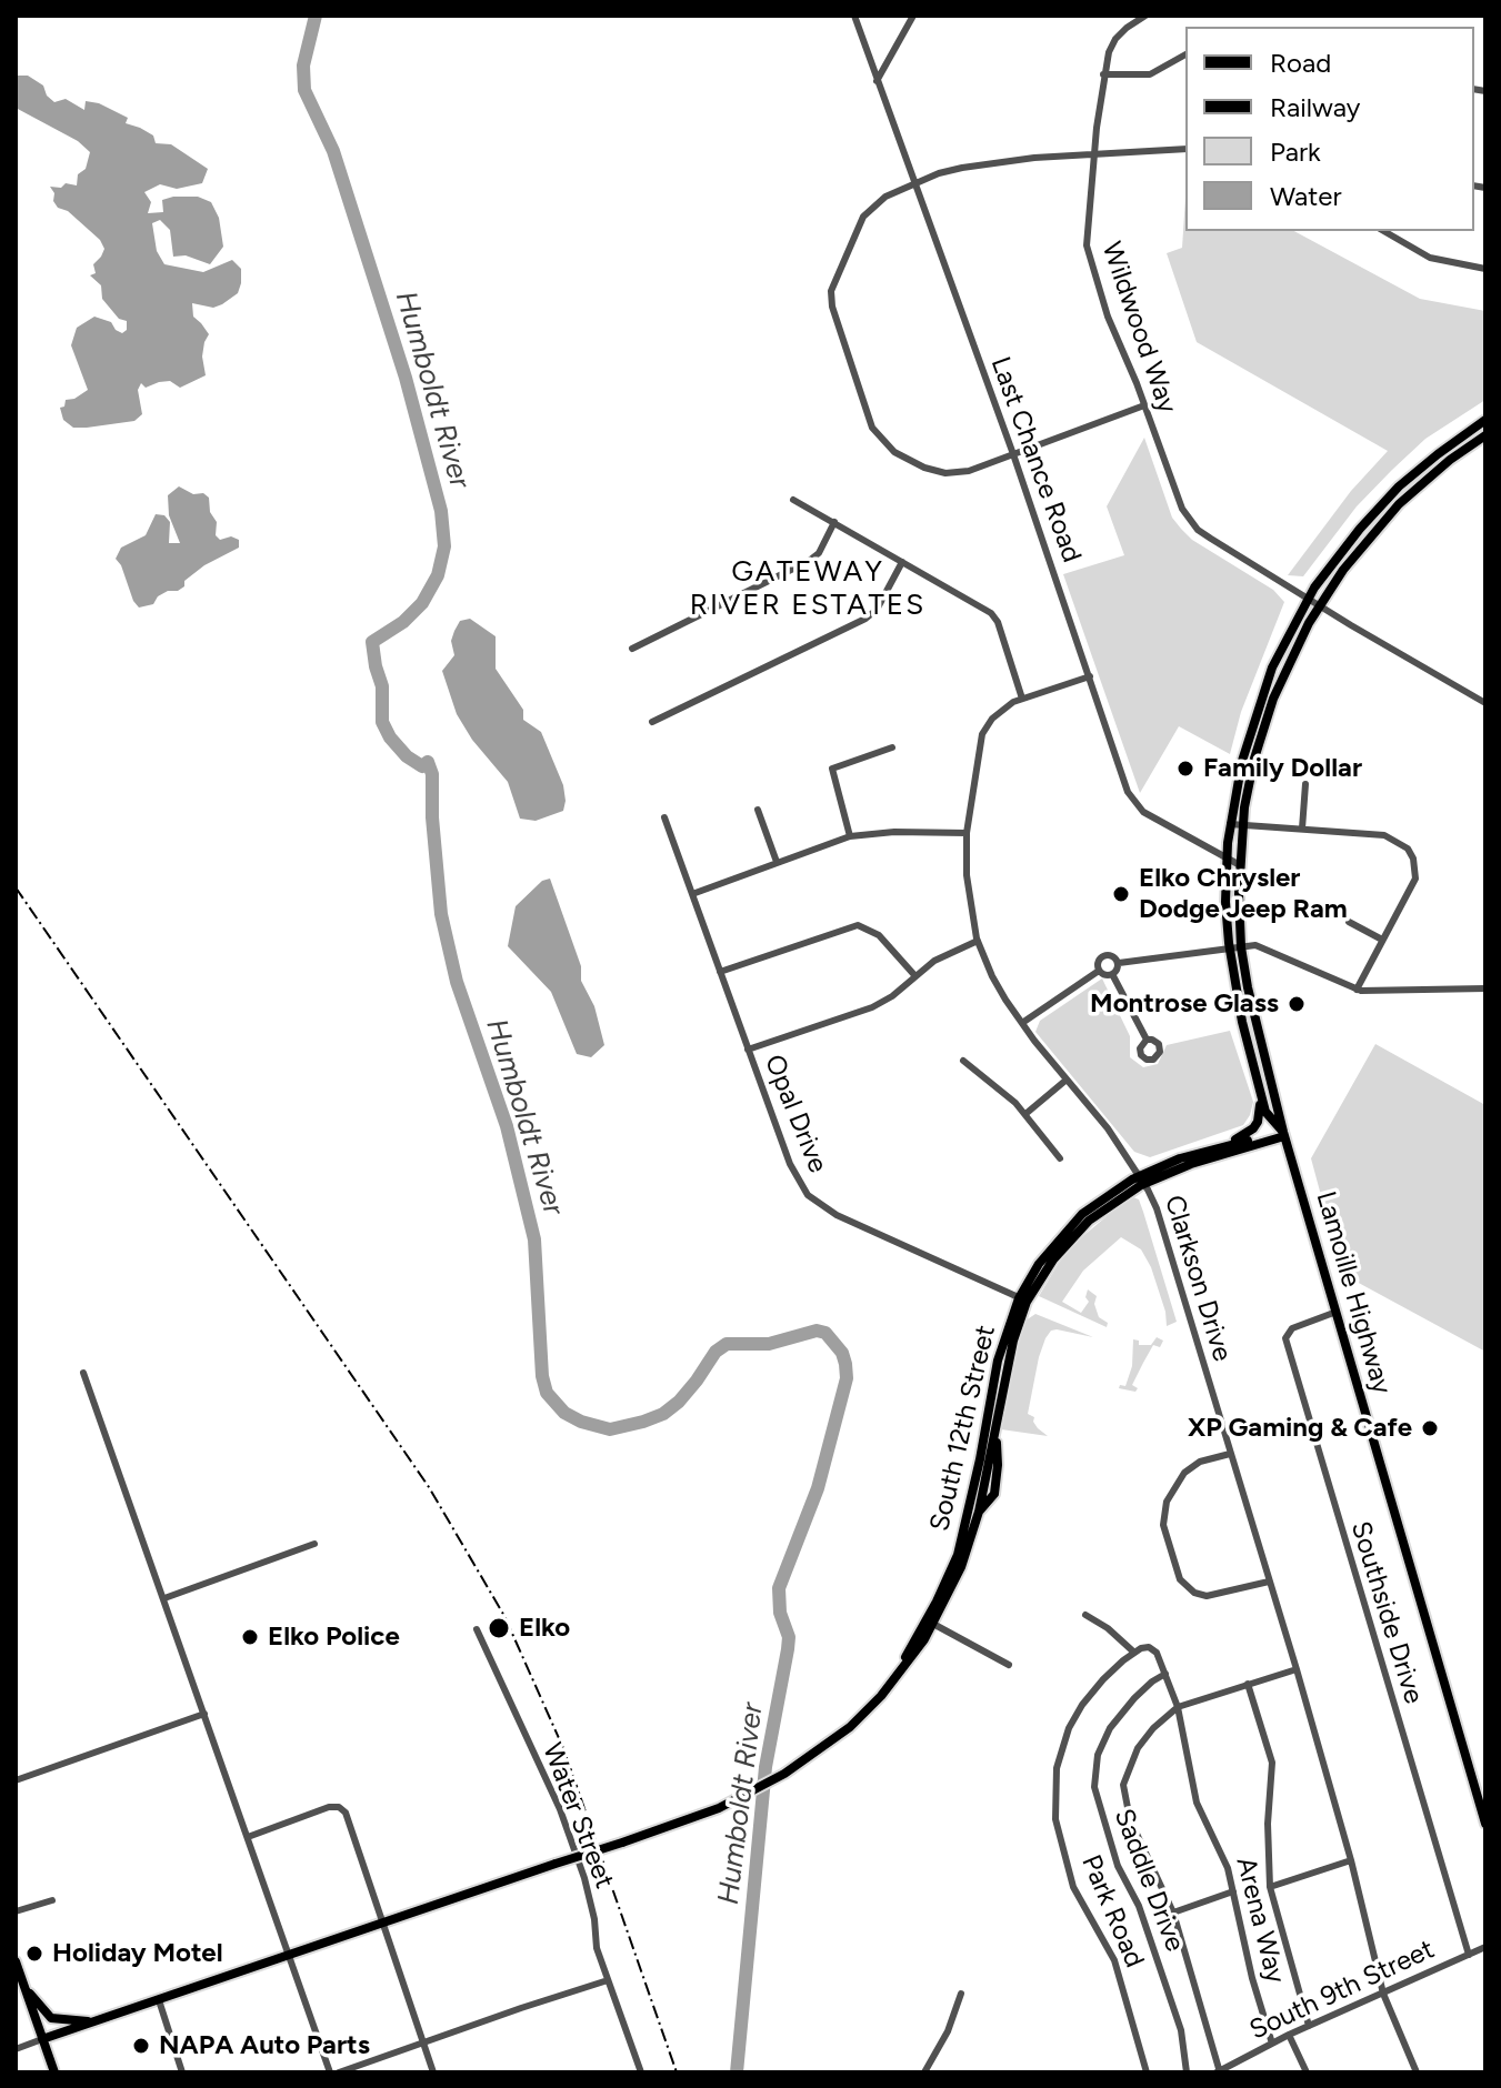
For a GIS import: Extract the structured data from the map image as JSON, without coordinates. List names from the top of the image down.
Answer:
{
  "streets": {
    "main road": ["Lamoille Highway", "South 12th Street"],
    "street": [
      "Wildwood Way",
      "Last Chance Road",
      "Opal Drive",
      "Clarkson Drive",
      "Southside Drive",
      "Water Street",
      "Saddle Drive",
      "Park Road",
      "Arena Way",
      "South 9th Street"
    ]
  },
  "crossings": [
    ["Wildwood Way", "Lamoille Highway"],
    ["Last Chance Road", "Clarkson Drive"],
    ["Last Chance Road", "Lamoille Highway"],
    ["Opal Drive", "South 12th Street"],
    ["Clarkson Drive", "South 12th Street"],
    ["Clarkson Drive", "South 9th Street"],
    ["Lamoille Highway", "South 12th Street"],
    ["Lamoille Highway", "Southside Drive"],
    ["Southside Drive", "South 9th Street"],
    ["Arena Way", "South 9th Street"]
  ],
  "districts": ["GATEWAY RIVER ESTATES"],
  "water": ["Humboldt River"],
  "places": [
    "Family Dollar",
    "Elko Chrysler Dodge Jeep Ram",
    "Montrose Glass",
    "XP Gaming & Cafe",
    "Elko",
    "Elko Police",
    "Holiday Motel",
    "NAPA Auto Parts"
  ],
  "legend": [
    "Road",
    "Railway",
    "Park",
    "Water"
  ]
}
